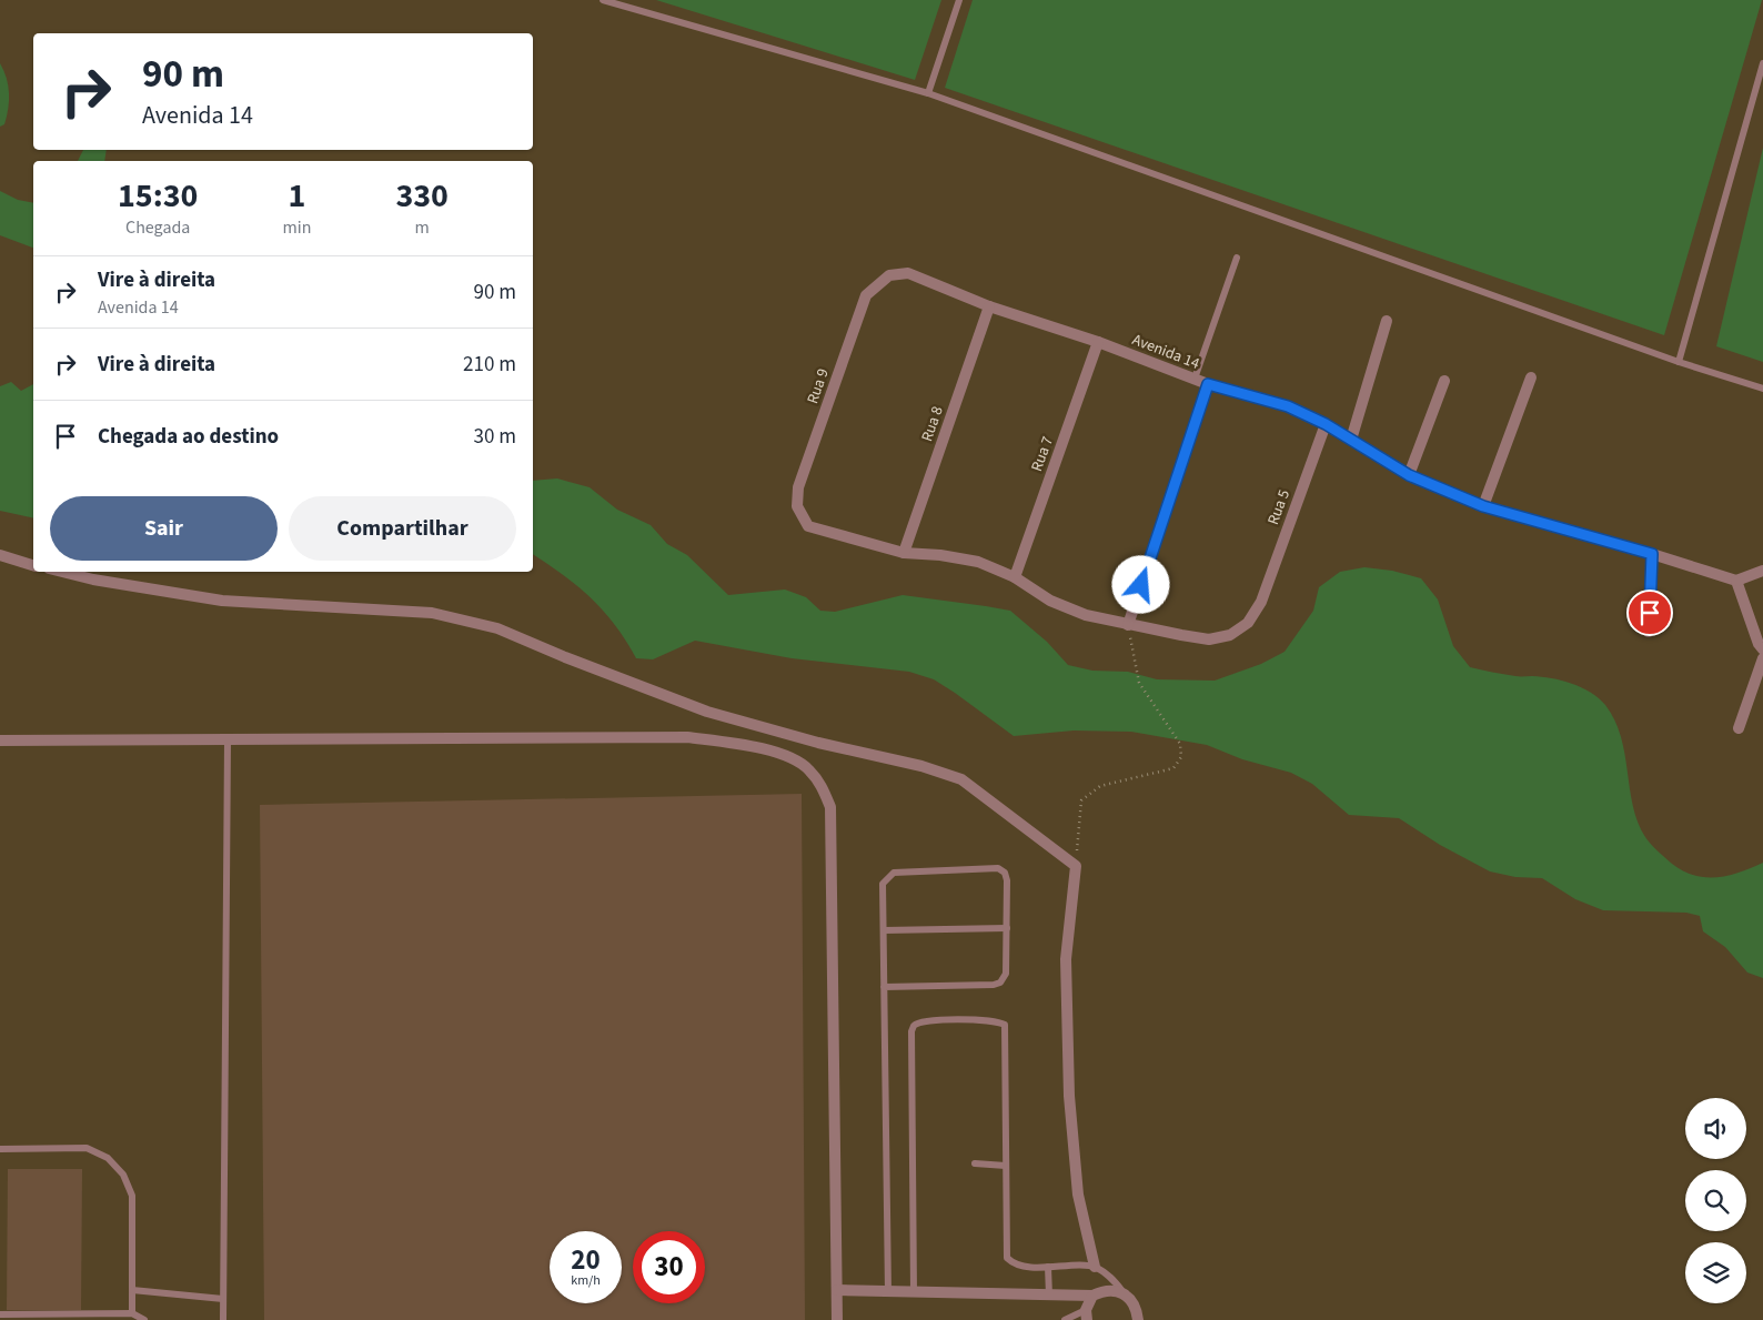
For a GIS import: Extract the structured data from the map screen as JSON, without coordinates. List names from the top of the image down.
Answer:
{
  "streets": {
    "street": [
      "Avenida 14",
      "Rua 9",
      "Rua 8",
      "Rua 7",
      "Rua 5"
    ]
  },
  "crossings": [
    ["Avenida 14", "Rua 9"],
    ["Avenida 14", "Rua 8"],
    ["Avenida 14", "Rua 7"],
    ["Avenida 14", "Rua 5"],
    ["Rua 9", "Rua 5"],
    ["Rua 8", "Rua 5"],
    ["Rua 7", "Rua 5"]
  ],
  "page": {
    "turn": ["90 m", "Avenida 14"],
    "eta": [
      "15:30",
      "Chegada",
      "1",
      "min",
      "330",
      "m"
    ],
    "list": [
      {
        "name": "Vire à direita",
        "note": "Avenida 14",
        "value": "90 m"
      },
      {
        "name": "Vire à direita",
        "value": "210 m"
      },
      {
        "name": "Chegada ao destino",
        "value": "30 m"
      }
    ],
    "buttons": ["Sair", "Compartilhar"],
    "speed": "20 km/h",
    "limit": "30"
  }
}
